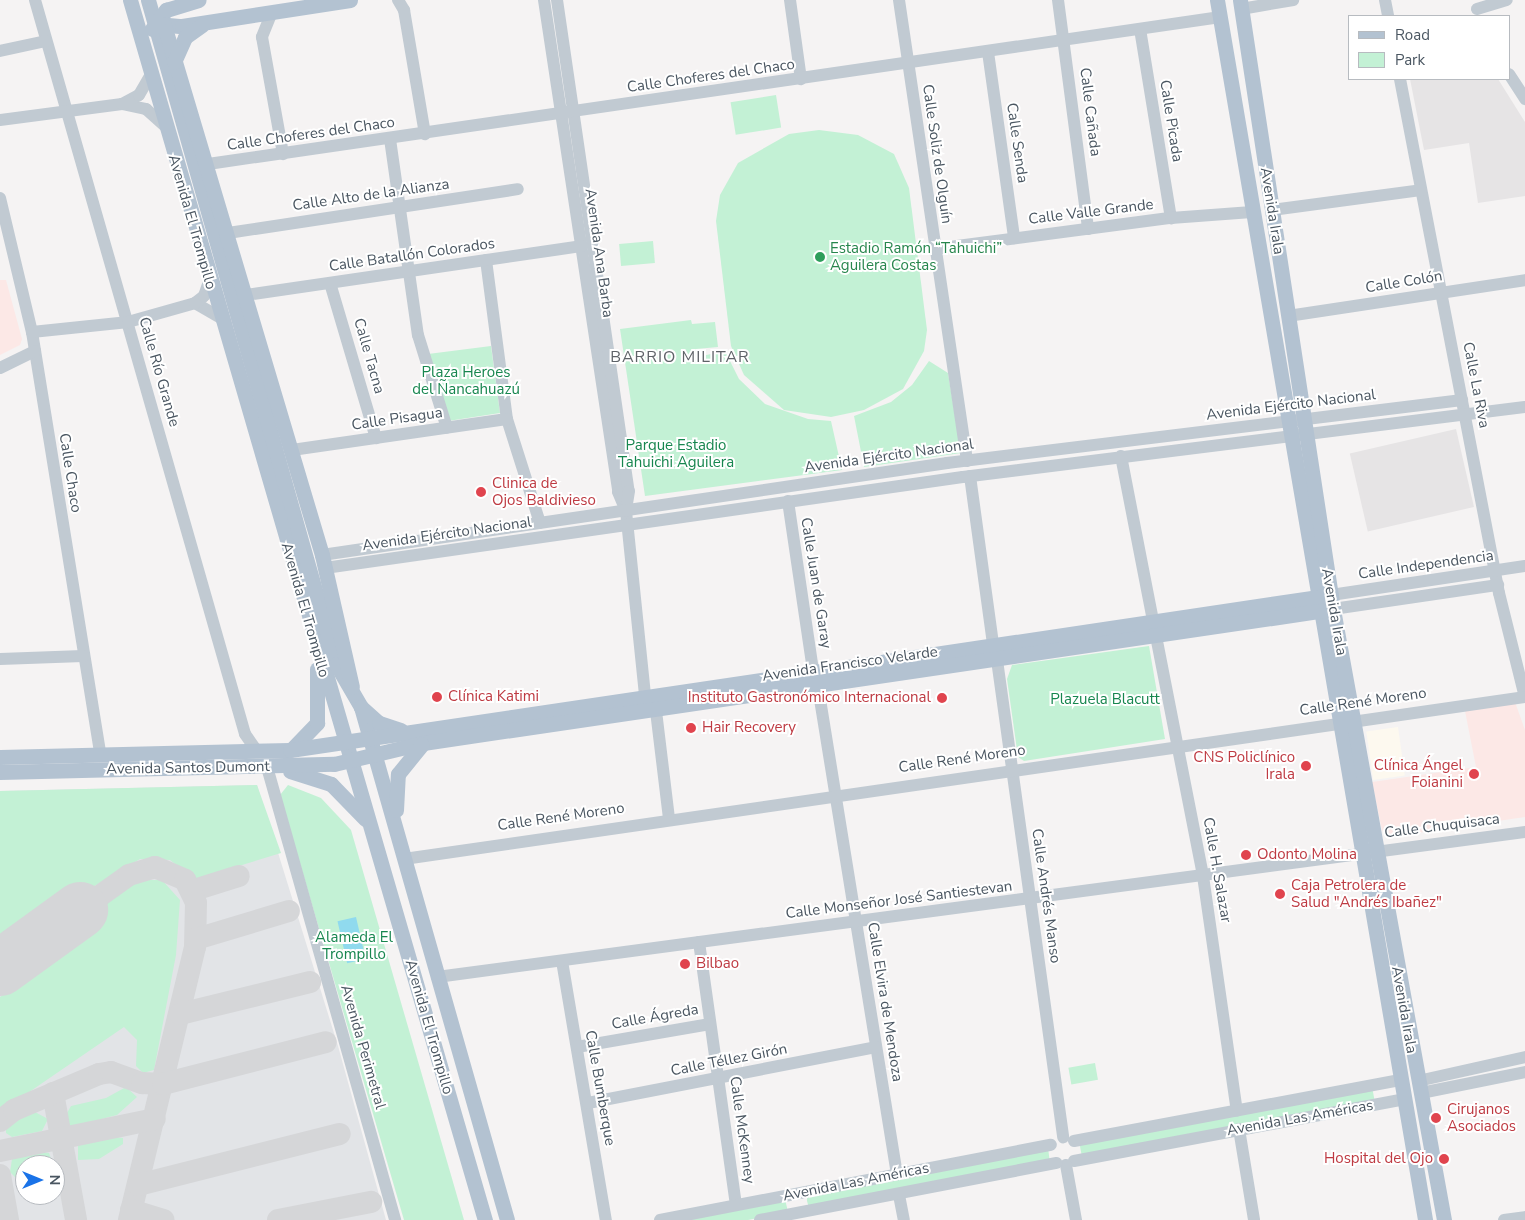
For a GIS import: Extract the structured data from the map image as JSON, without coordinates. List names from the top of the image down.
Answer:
{
  "streets": {
    "main road": [
      "Avenida Irala",
      "Avenida El Trompillo",
      "Avenida Francisco Velarde",
      "Avenida Santos Dumont",
      "Avenida Las Américas"
    ],
    "street": [
      "Calle Choferes del Chaco",
      "Calle Cañada",
      "Calle Picada",
      "Calle Senda",
      "Calle Soliz de Olguín",
      "Calle Alto de la Alianza",
      "Calle Valle Grande",
      "Avenida Ana Barba",
      "Calle Batallón Colorados",
      "Calle Colón",
      "Calle Tacna",
      "Calle Río Grande",
      "Calle La Riva",
      "Avenida Ejército Nacional",
      "Calle Pisagua",
      "Calle Chaco",
      "Calle Independencia",
      "Calle Juan de Garay",
      "Calle René Moreno",
      "Calle Chuquisaca",
      "Calle H. Salazar",
      "Calle Andrés Manso",
      "Calle Monseñor José Santiestevan",
      "Calle Elvira de Mendoza",
      "Calle Ágreda",
      "Avenida Perimetral",
      "Calle Téllez Girón",
      "Calle Bumberque",
      "Calle McKenney"
    ]
  },
  "crossings": [
    ["Calle Choferes del Chaco", "Calle Cañada"],
    ["Calle Choferes del Chaco", "Calle Picada"],
    ["Calle Choferes del Chaco", "Calle Senda"],
    ["Calle Choferes del Chaco", "Calle Soliz de Olguín"],
    ["Calle Choferes del Chaco", "Avenida Irala"],
    ["Calle Choferes del Chaco", "Avenida El Trompillo"],
    ["Calle Choferes del Chaco", "Avenida Ana Barba"],
    ["Calle Cañada", "Calle Valle Grande"],
    ["Calle Picada", "Calle Valle Grande"],
    ["Calle Senda", "Calle Valle Grande"],
    ["Calle Soliz de Olguín", "Calle Valle Grande"],
    ["Calle Soliz de Olguín", "Avenida Ejército Nacional"],
    ["Calle Alto de la Alianza", "Avenida El Trompillo"],
    ["Avenida Irala", "Calle Valle Grande"],
    ["Avenida Irala", "Calle Colón"],
    ["Avenida Irala", "Avenida Ejército Nacional"],
    ["Avenida Irala", "Calle Independencia"],
    ["Avenida Irala", "Avenida Francisco Velarde"],
    ["Avenida Irala", "Calle René Moreno"],
    ["Avenida Irala", "Calle Chuquisaca"],
    ["Avenida Irala", "Calle Monseñor José Santiestevan"],
    ["Avenida Irala", "Avenida Las Américas"],
    ["Avenida El Trompillo", "Calle Batallón Colorados"],
    ["Avenida El Trompillo", "Avenida Ejército Nacional"],
    ["Avenida El Trompillo", "Calle Pisagua"],
    ["Avenida El Trompillo", "Avenida Francisco Velarde"],
    ["Avenida El Trompillo", "Calle René Moreno"],
    ["Avenida El Trompillo", "Avenida Santos Dumont"],
    ["Avenida El Trompillo", "Calle Monseñor José Santiestevan"],
    ["Avenida Ana Barba", "Calle Batallón Colorados"],
    ["Avenida Ana Barba", "Avenida Ejército Nacional"],
    ["Avenida Ana Barba", "Avenida Francisco Velarde"],
    ["Calle Batallón Colorados", "Calle Tacna"],
    ["Calle Colón", "Calle La Riva"],
    ["Calle Tacna", "Calle Pisagua"],
    ["Calle Río Grande", "Avenida Santos Dumont"],
    ["Calle La Riva", "Avenida Ejército Nacional"],
    ["Calle La Riva", "Calle Independencia"],
    ["Calle La Riva", "Calle René Moreno"],
    ["Avenida Ejército Nacional", "Calle Juan de Garay"],
    ["Calle Chaco", "Avenida Santos Dumont"],
    ["Calle Independencia", "Avenida Francisco Velarde"],
    ["Calle Juan de Garay", "Avenida Francisco Velarde"],
    ["Avenida Francisco Velarde", "Avenida Santos Dumont"],
    ["Avenida Francisco Velarde", "Calle H. Salazar"],
    ["Avenida Francisco Velarde", "Calle Andrés Manso"],
    ["Avenida Francisco Velarde", "Calle Elvira de Mendoza"],
    ["Calle René Moreno", "Calle H. Salazar"],
    ["Calle René Moreno", "Calle Andrés Manso"],
    ["Calle René Moreno", "Calle Elvira de Mendoza"],
    ["Avenida Santos Dumont", "Avenida Perimetral"],
    ["Calle Chuquisaca", "Calle Monseñor José Santiestevan"],
    ["Calle H. Salazar", "Calle Monseñor José Santiestevan"],
    ["Calle H. Salazar", "Avenida Las Américas"],
    ["Calle Andrés Manso", "Calle Monseñor José Santiestevan"],
    ["Calle Andrés Manso", "Avenida Las Américas"],
    ["Calle Monseñor José Santiestevan", "Calle Elvira de Mendoza"],
    ["Calle Monseñor José Santiestevan", "Calle Bumberque"],
    ["Calle Monseñor José Santiestevan", "Calle McKenney"],
    ["Calle Elvira de Mendoza", "Calle Téllez Girón"],
    ["Calle Elvira de Mendoza", "Avenida Las Américas"],
    ["Calle Ágreda", "Calle Bumberque"],
    ["Calle Ágreda", "Calle McKenney"],
    ["Calle Téllez Girón", "Calle Bumberque"],
    ["Calle Téllez Girón", "Calle McKenney"],
    ["Avenida Las Américas", "Calle McKenney"]
  ],
  "districts": ["BARRIO MILITAR"],
  "parks": [
    "Plaza Heroes del Ñancahuazú",
    "Parque Estadio Tahuichi Aguilera",
    "Plazuela Blacutt",
    "Alameda El Trompillo"
  ],
  "places": [
    "Estadio Ramón “Tahuichi” Aguilera Costas",
    "Clinica de Ojos Baldivieso",
    "Clínica Katimi",
    "Instituto Gastronómico Internacional",
    "Hair Recovery",
    "CNS Policlínico Irala",
    "Clínica Ángel Foianini",
    "Odonto Molina",
    "Caja Petrolera de Salud \"Andrés Ibañez\"",
    "Bilbao",
    "Cirujanos Asociados",
    "Hospital del Ojo"
  ],
  "legend": ["Road", "Park"],
  "north": "right"
}
